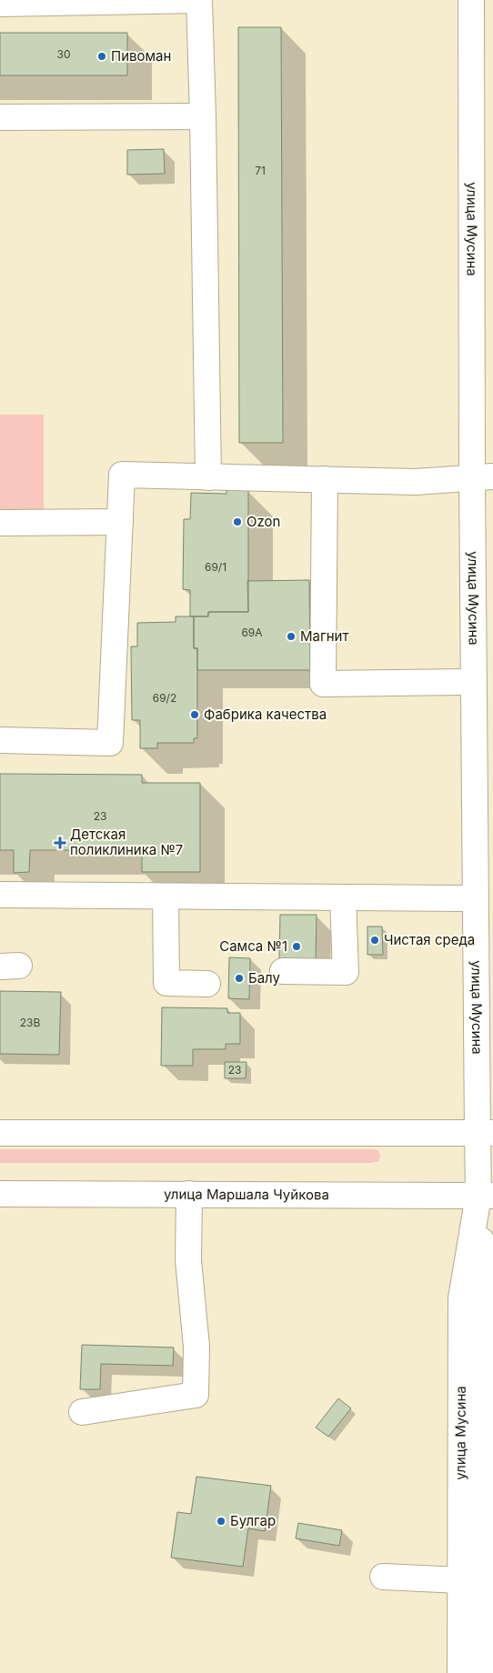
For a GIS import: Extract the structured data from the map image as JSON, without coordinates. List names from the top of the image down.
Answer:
{
  "streets": {
    "street": ["улица Мусина", "улица Маршала Чуйкова"]
  },
  "crossings": [
    ["улица Мусина", "улица Маршала Чуйкова"]
  ],
  "places": {
    "other": [
      "Пивоман",
      "Ozon",
      "Магнит",
      "Фабрика качества",
      "Чистая среда",
      "Самса №1",
      "Балу",
      "Булгар"
    ],
    "health": ["Детская поликлиника №7"]
  },
  "house_numbers": [
    "30",
    "71",
    "69/1",
    "69А",
    "69/2",
    "23",
    "23В",
    "23"
  ]
}
